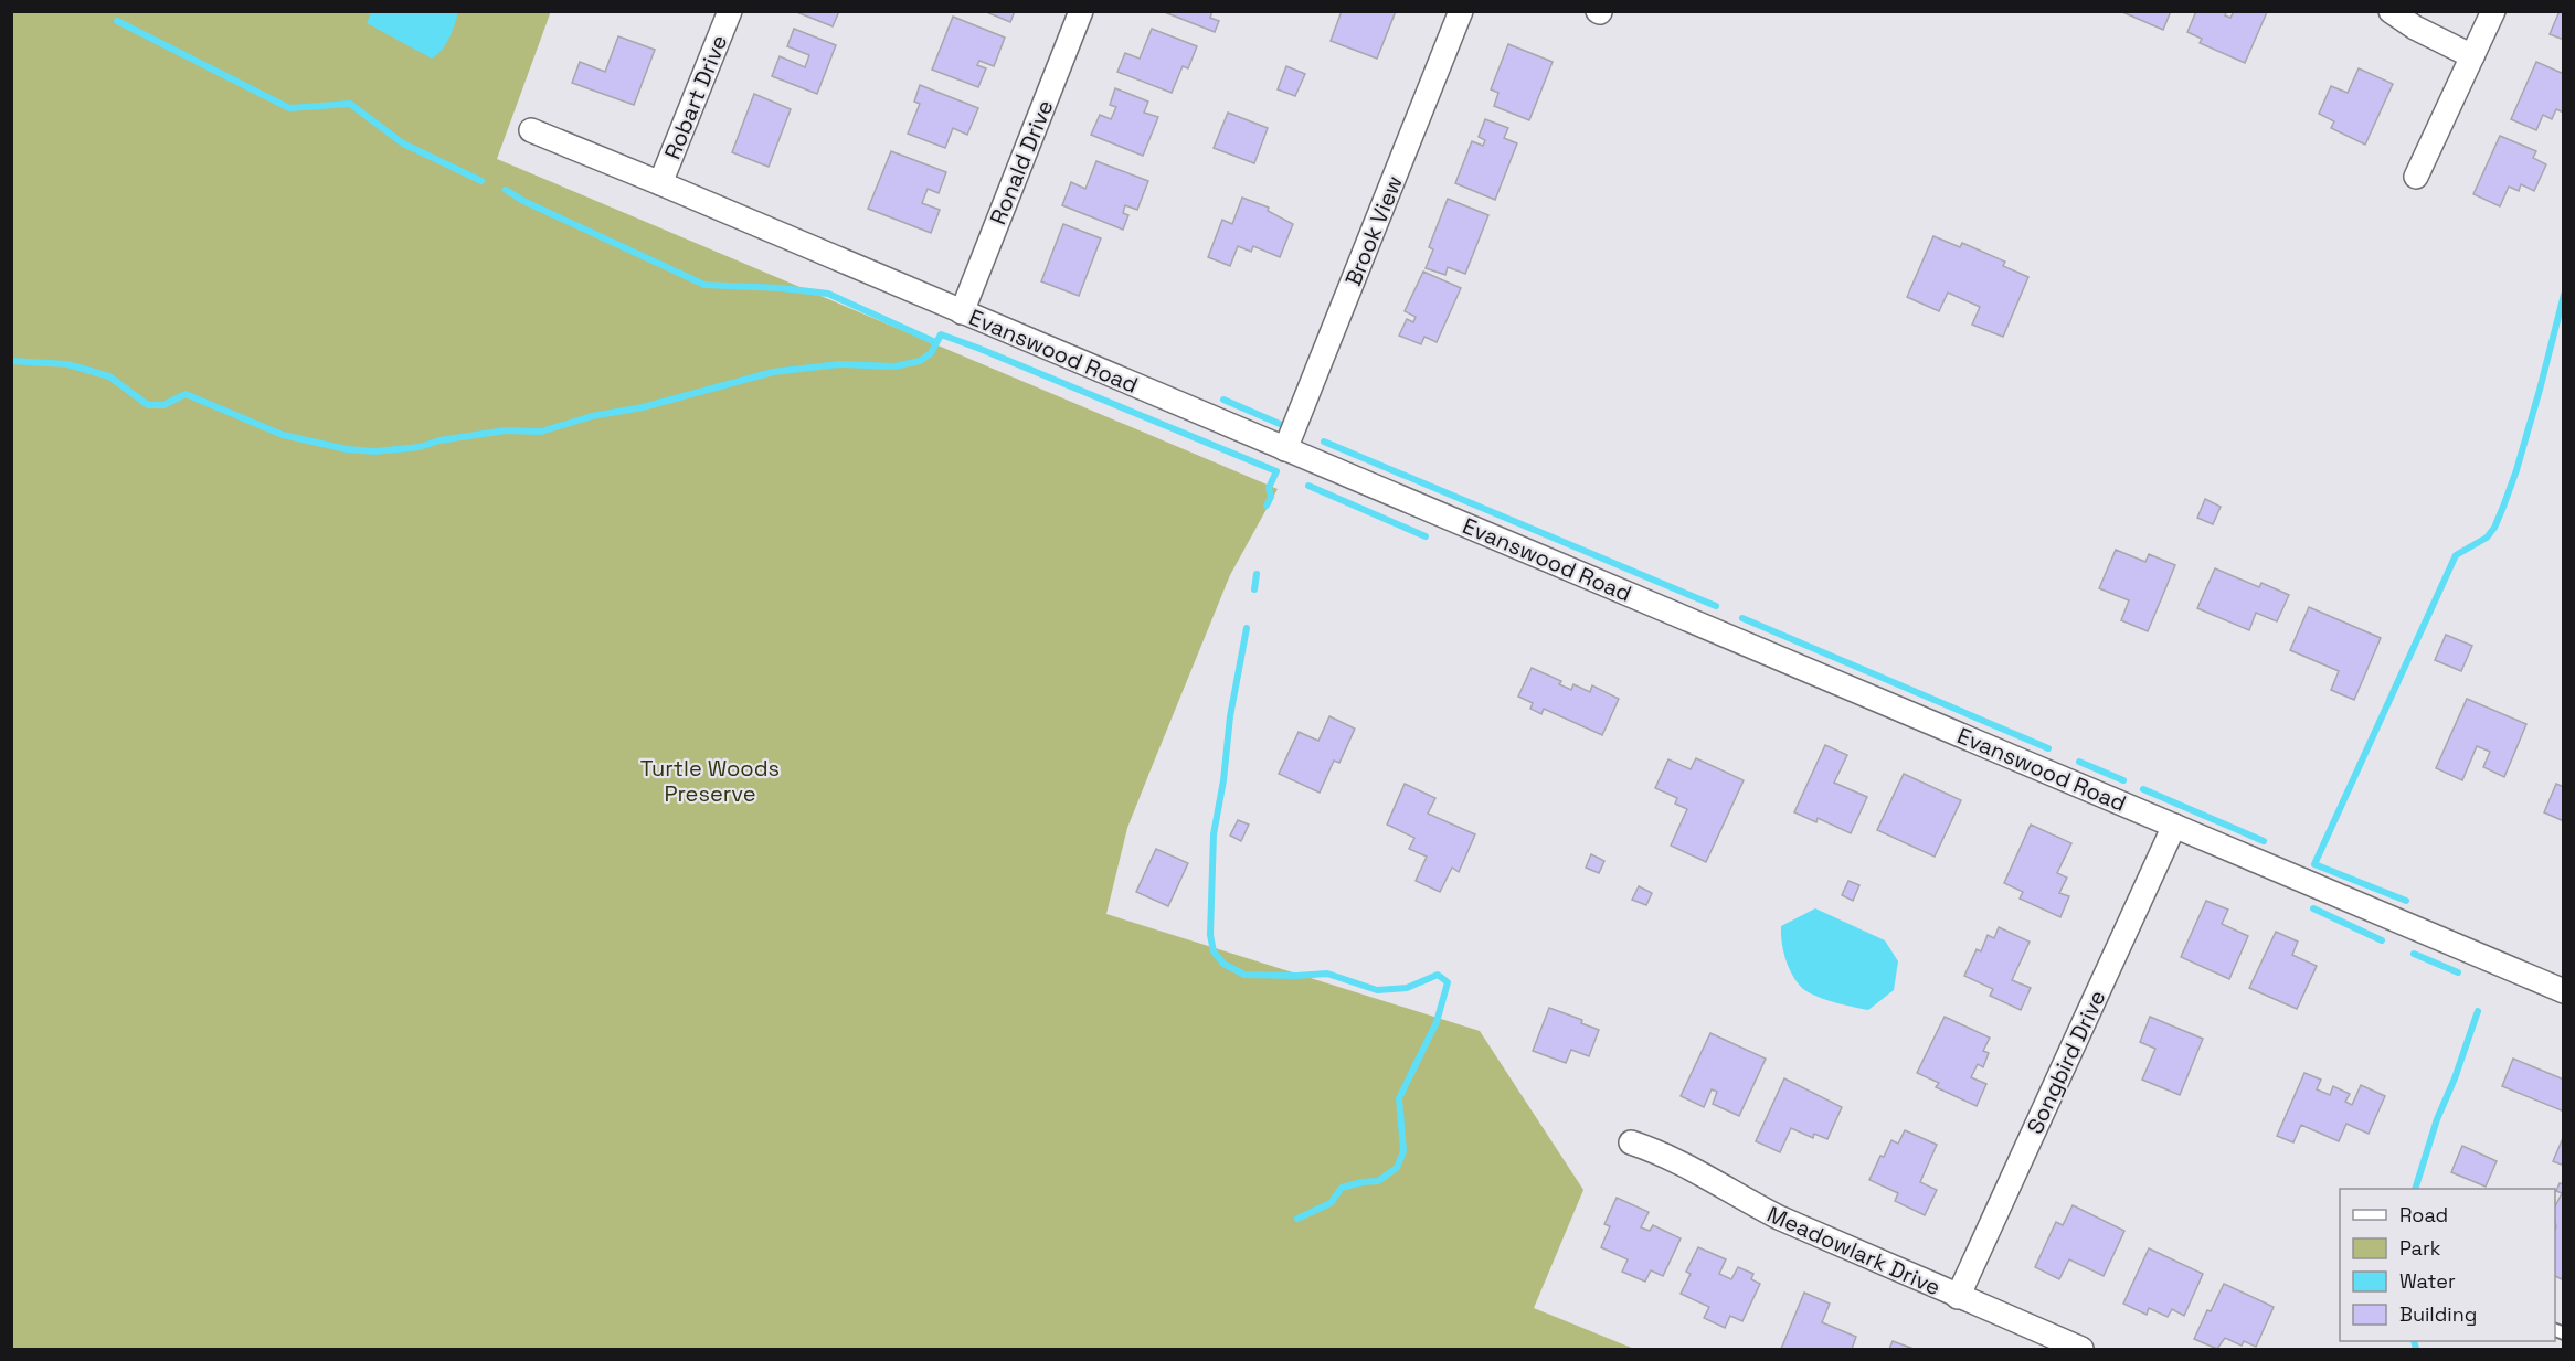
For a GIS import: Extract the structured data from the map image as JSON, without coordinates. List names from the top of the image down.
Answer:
{
  "streets": {
    "street": [
      "Robart Drive",
      "Ronald Drive",
      "Brook View",
      "Evanswood Road",
      "Songbird Drive",
      "Meadowlark Drive"
    ]
  },
  "crossings": [
    ["Robart Drive", "Evanswood Road"],
    ["Ronald Drive", "Evanswood Road"],
    ["Brook View", "Evanswood Road"],
    ["Evanswood Road", "Songbird Drive"],
    ["Songbird Drive", "Meadowlark Drive"]
  ],
  "parks": ["Turtle Woods Preserve"],
  "legend": [
    "Road",
    "Park",
    "Water",
    "Building"
  ]
}
